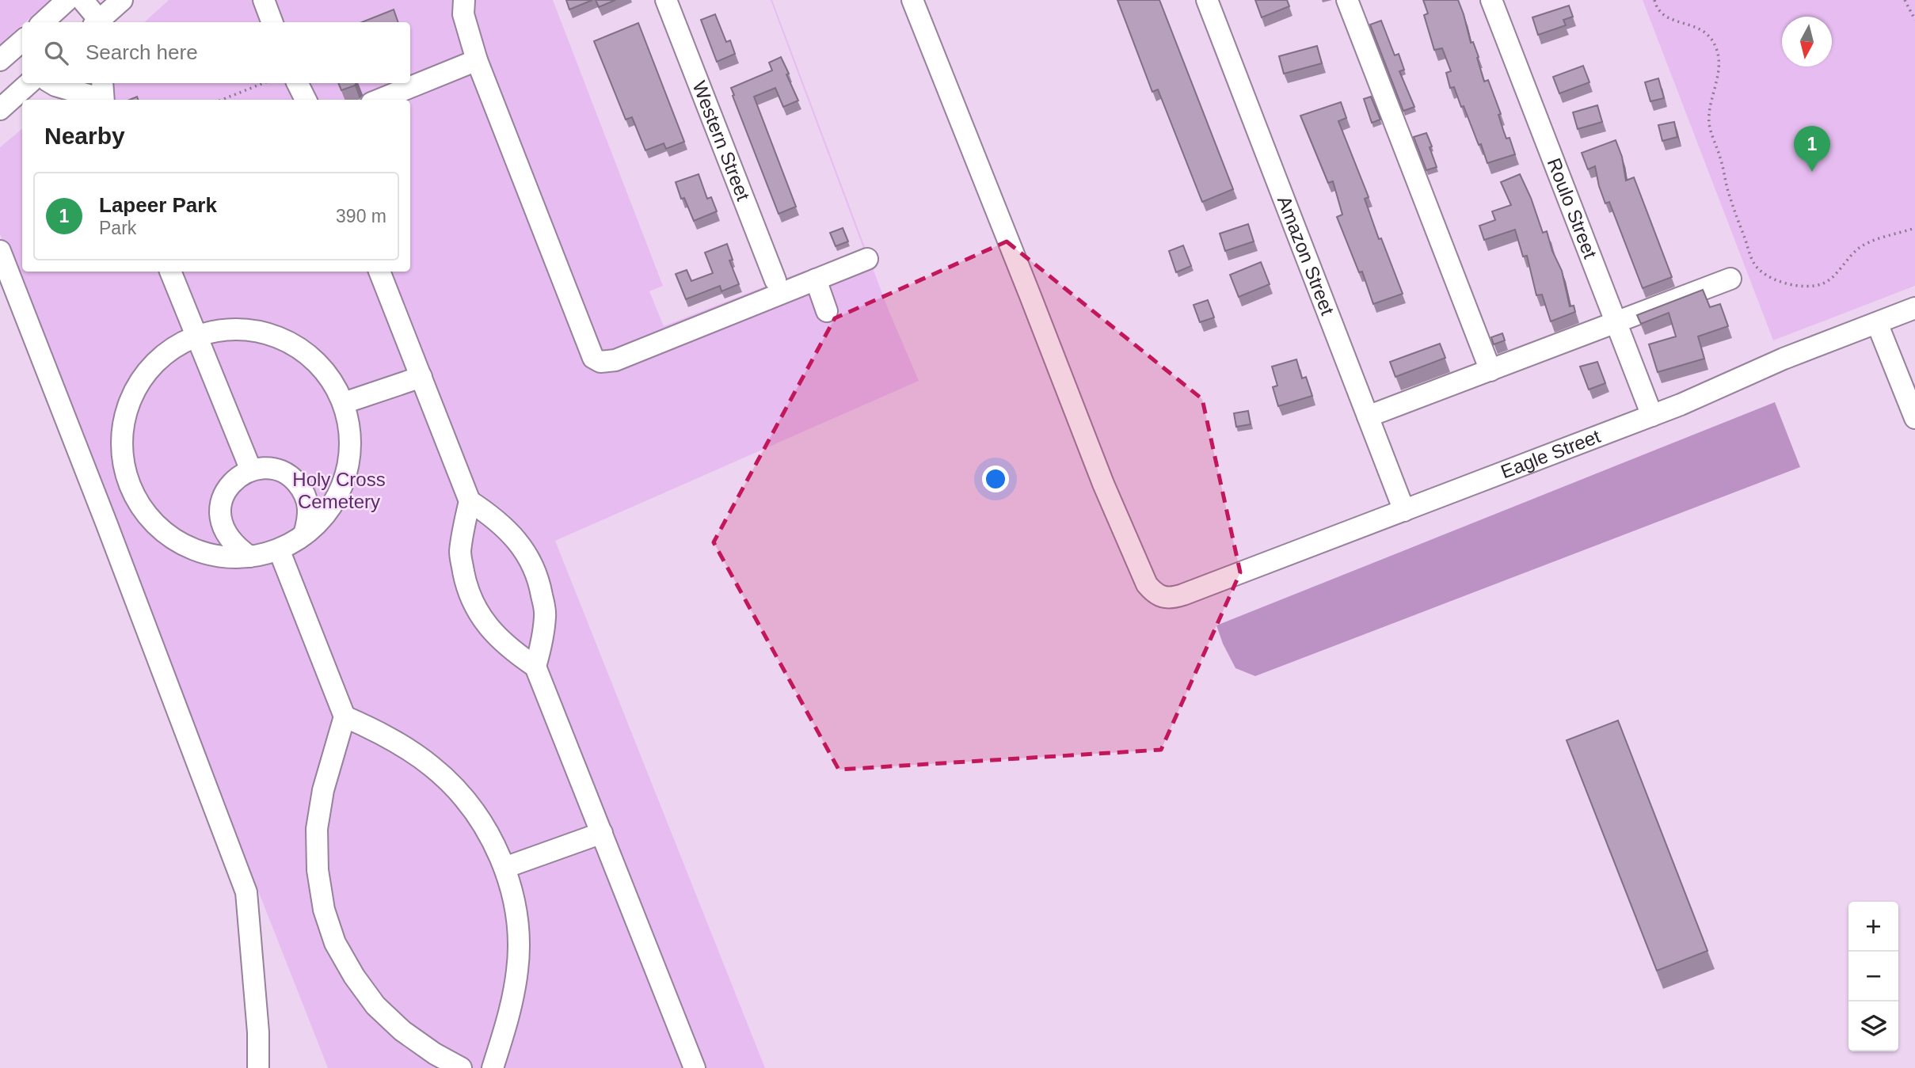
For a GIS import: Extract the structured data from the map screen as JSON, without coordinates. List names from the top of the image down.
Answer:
{
  "streets": {
    "street": [
      "Western Street",
      "Roulo Street",
      "Amazon Street",
      "Eagle Street"
    ]
  },
  "crossings": [
    ["Roulo Street", "Eagle Street"],
    ["Amazon Street", "Eagle Street"]
  ],
  "parks": ["Holy Cross Cemetery"],
  "north": "bottom",
  "page": {
    "search": "Search here",
    "heading": "Nearby",
    "pins": "1",
    "list": [
      {
        "mark": "1",
        "name": "Lapeer Park",
        "note": "Park",
        "value": "390 m"
      }
    ],
    "map_buttons": ["+", "−"]
  }
}
